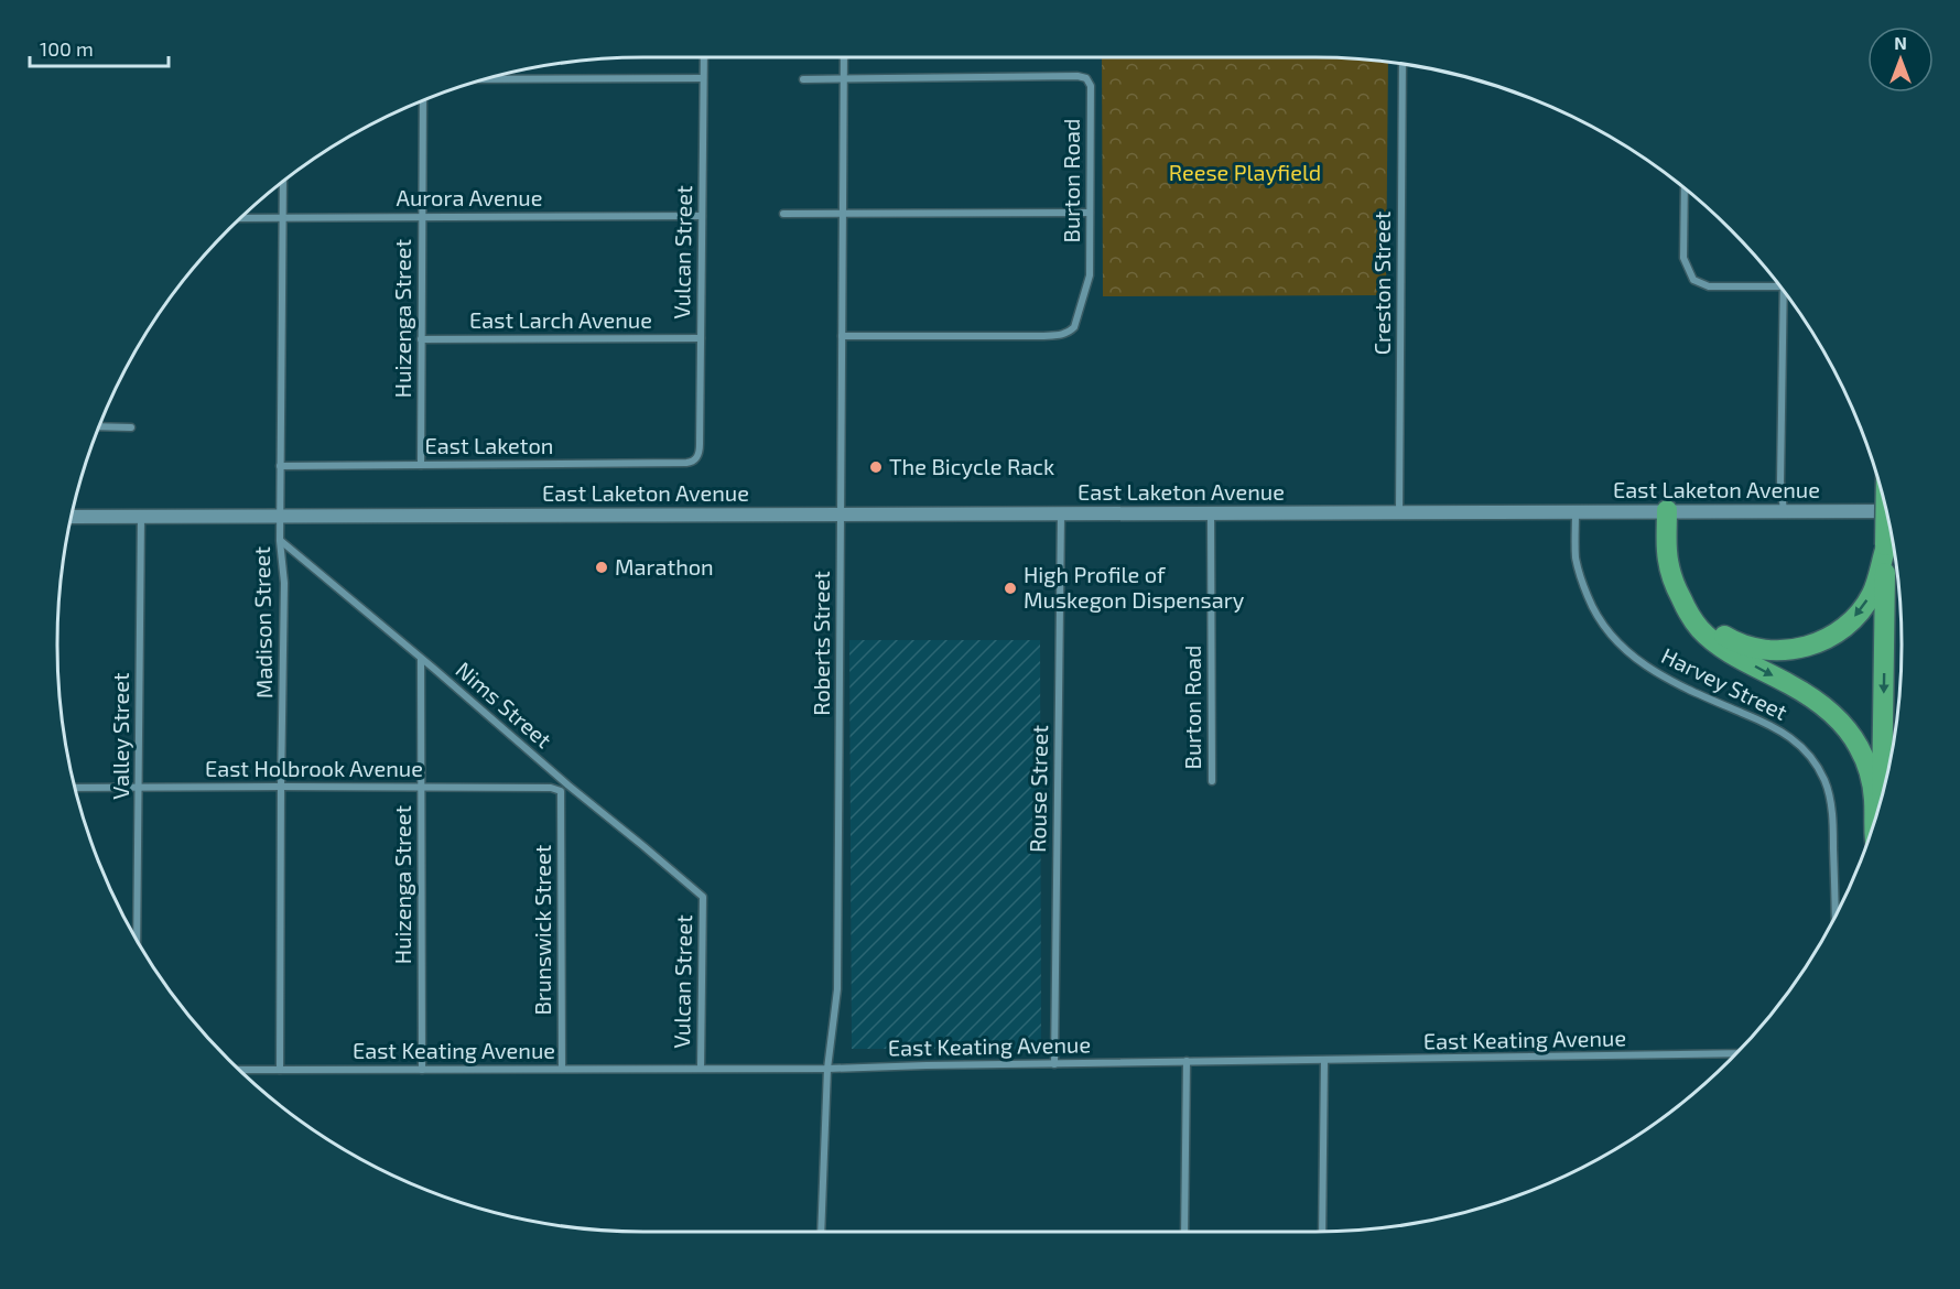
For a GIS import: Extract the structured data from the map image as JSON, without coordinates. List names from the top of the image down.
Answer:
{
  "streets": {
    "main road": ["East Laketon Avenue"],
    "street": [
      "Burton Road",
      "Aurora Avenue",
      "Vulcan Street",
      "Creston Street",
      "Huizenga Street",
      "East Larch Avenue",
      "East Laketon",
      "Madison Street",
      "Roberts Street",
      "Harvey Street",
      "Nims Street",
      "Valley Street",
      "East Holbrook Avenue",
      "Rouse Street",
      "Brunswick Street",
      "East Keating Avenue"
    ]
  },
  "crossings": [
    ["Burton Road", "East Laketon Avenue"],
    ["Burton Road", "Roberts Street"],
    ["Aurora Avenue", "Vulcan Street"],
    ["Aurora Avenue", "Huizenga Street"],
    ["Aurora Avenue", "Madison Street"],
    ["Vulcan Street", "East Larch Avenue"],
    ["Vulcan Street", "East Laketon"],
    ["Vulcan Street", "Nims Street"],
    ["Vulcan Street", "East Keating Avenue"],
    ["Creston Street", "East Laketon Avenue"],
    ["Huizenga Street", "East Larch Avenue"],
    ["Huizenga Street", "East Laketon"],
    ["Huizenga Street", "Nims Street"],
    ["Huizenga Street", "East Holbrook Avenue"],
    ["Huizenga Street", "East Keating Avenue"],
    ["East Laketon", "Madison Street"],
    ["East Laketon Avenue", "Madison Street"],
    ["East Laketon Avenue", "Roberts Street"],
    ["East Laketon Avenue", "Harvey Street"],
    ["East Laketon Avenue", "Valley Street"],
    ["East Laketon Avenue", "Rouse Street"],
    ["Madison Street", "Nims Street"],
    ["Madison Street", "East Holbrook Avenue"],
    ["Madison Street", "East Keating Avenue"],
    ["Roberts Street", "East Keating Avenue"],
    ["Valley Street", "East Holbrook Avenue"],
    ["East Holbrook Avenue", "Brunswick Street"],
    ["Rouse Street", "East Keating Avenue"],
    ["Brunswick Street", "East Keating Avenue"]
  ],
  "parks": ["Reese Playfield"],
  "places": ["The Bicycle Rack", "Marathon", "High Profile of Muskegon Dispensary"],
  "scale_bar": "100 m",
  "north": "top"
}
